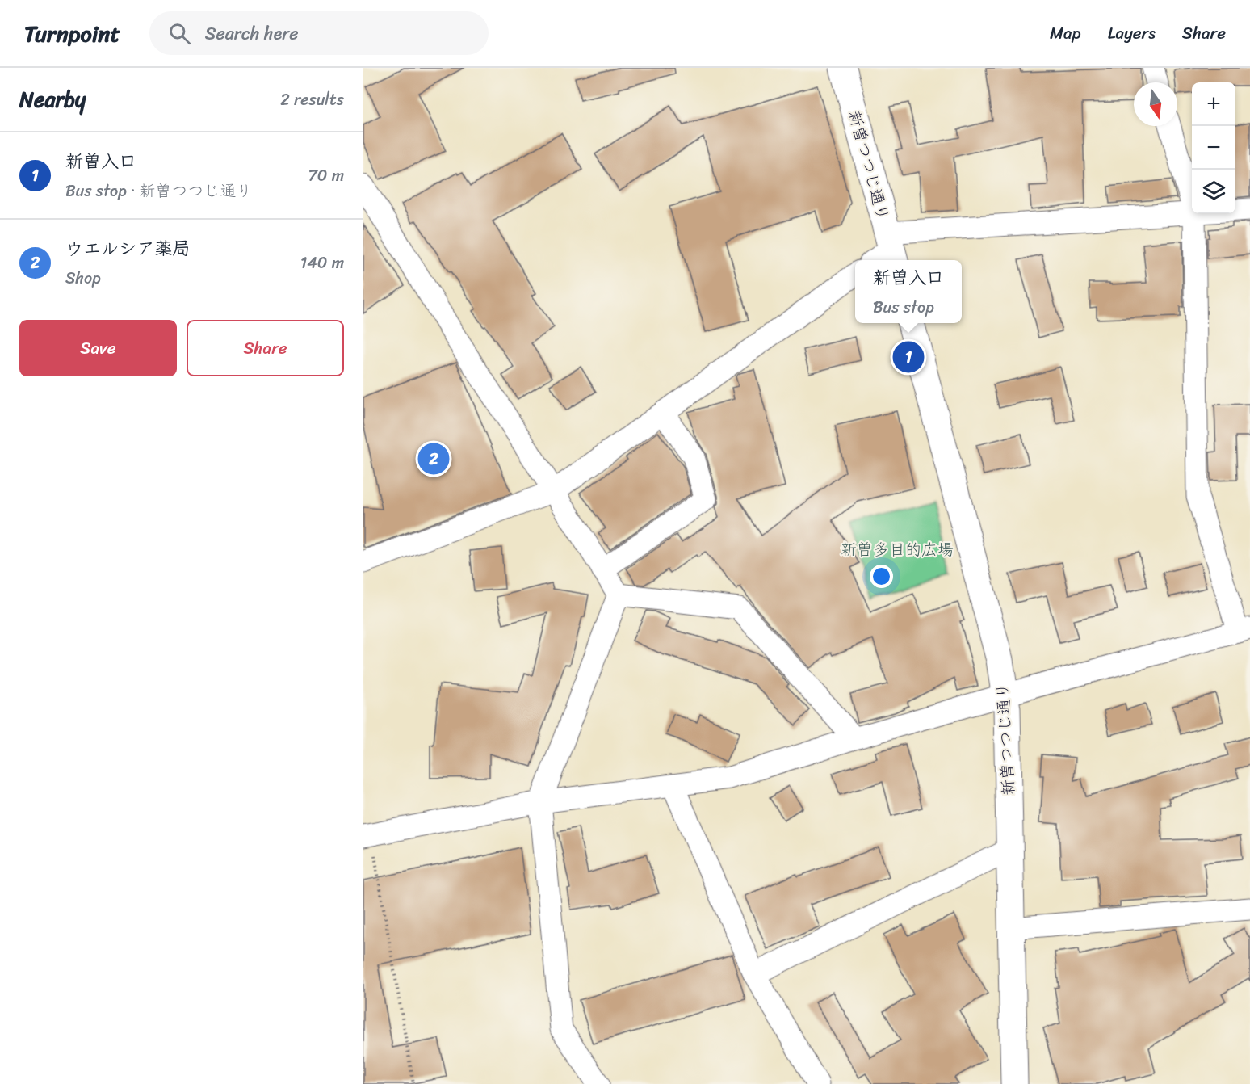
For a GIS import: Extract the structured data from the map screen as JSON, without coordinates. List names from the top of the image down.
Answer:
{
  "streets": {
    "street": ["新曽つつじ通り"]
  },
  "parks": ["新曽多目的広場"],
  "north": "bottom",
  "page": {
    "header": "Turnpoint",
    "search": "Search here",
    "nav": ["Map", "Layers", "Share"],
    "heading": ["Nearby", "2 results"],
    "map_buttons": ["+", "−"],
    "list": [
      {
        "mark": "1",
        "name": "新曽入口",
        "note": "Bus stop · 新曽つつじ通り",
        "value": "70 m"
      },
      {
        "mark": "2",
        "name": "ウエルシア薬局",
        "note": "Shop",
        "value": "140 m"
      }
    ],
    "popup": ["新曽入口", "Bus stop"],
    "buttons": ["Save", "Share"],
    "pins": ["1", "2"]
  }
}
